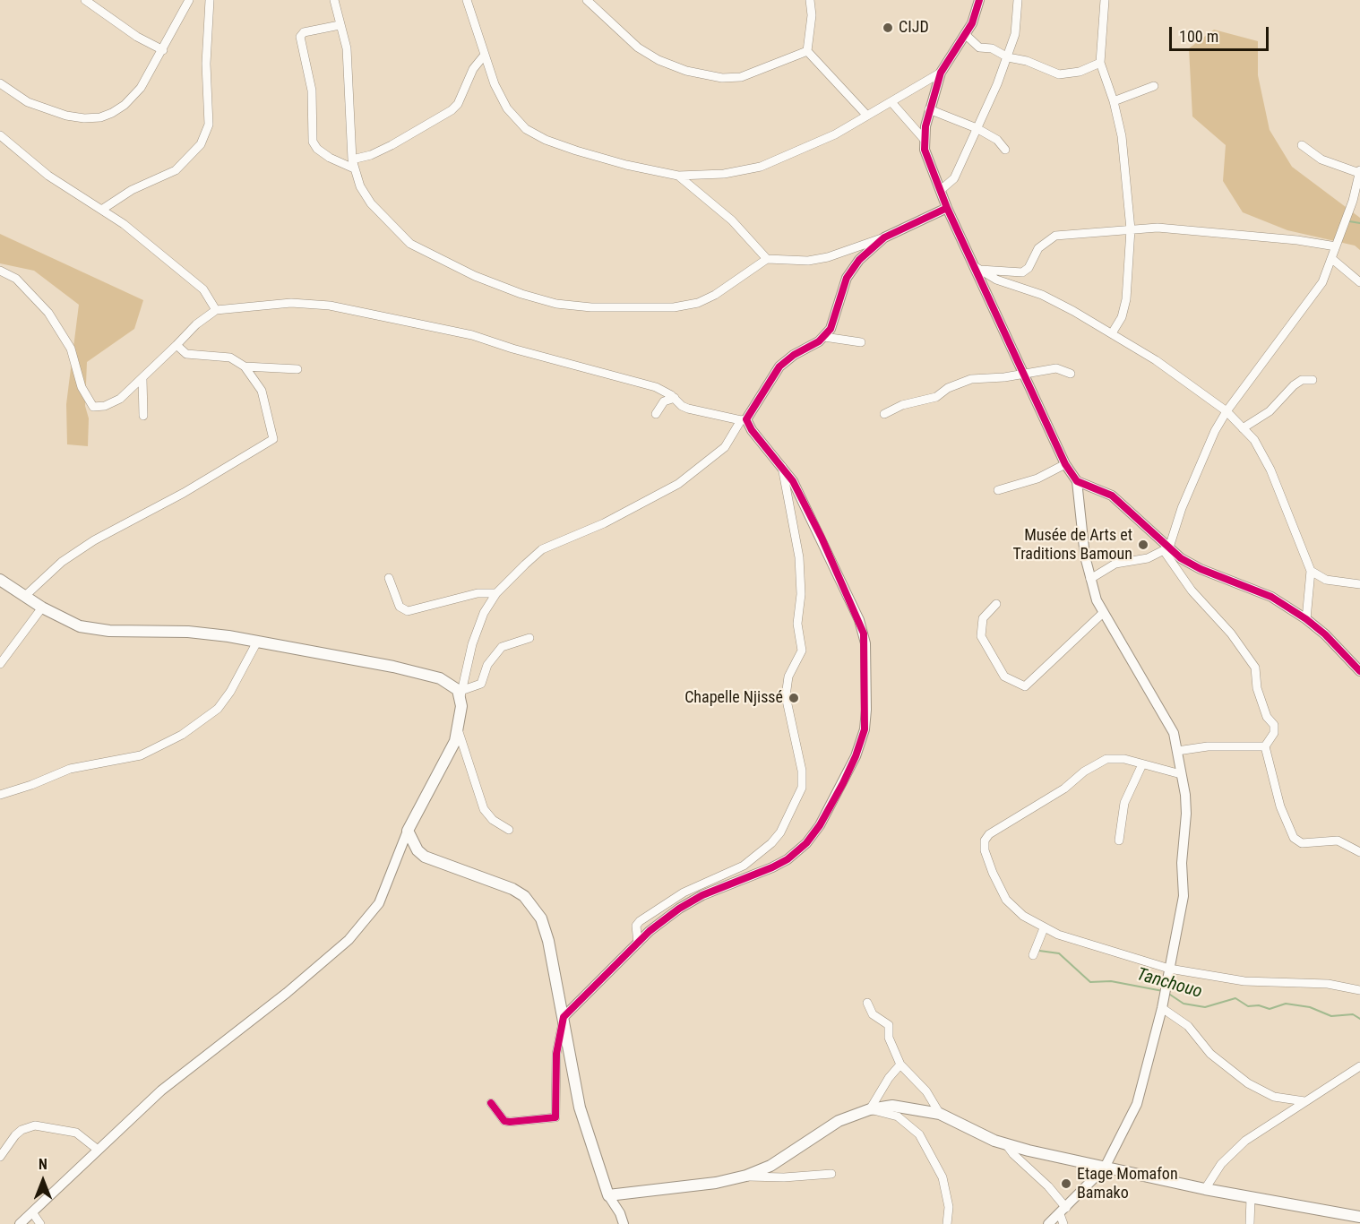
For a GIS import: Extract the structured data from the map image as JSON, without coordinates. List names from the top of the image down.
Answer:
{
  "water": ["Tanchouo"],
  "places": [
    "CIJD",
    "Musée de Arts et Traditions Bamoun",
    "Chapelle Njissé",
    "Etage Momafon Bamako"
  ],
  "scale_bar": "100 m",
  "north": "top"
}
